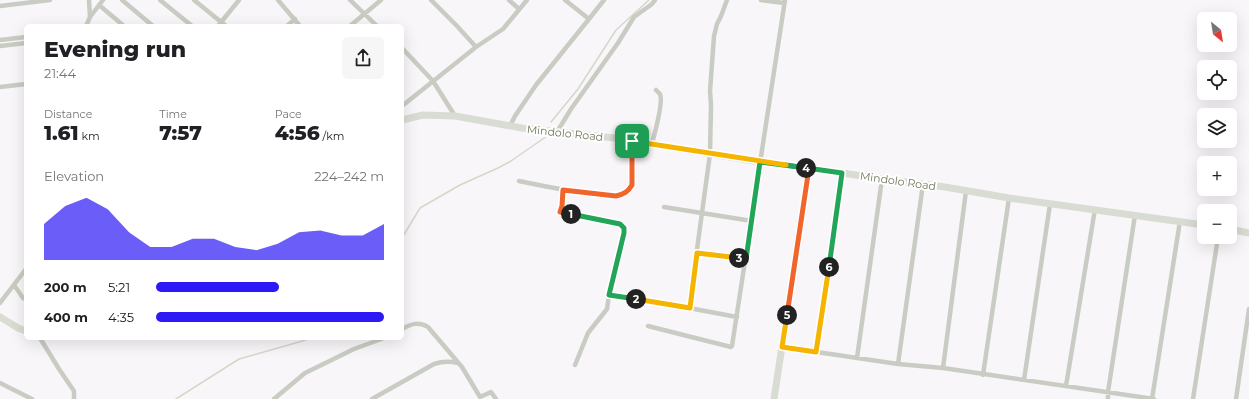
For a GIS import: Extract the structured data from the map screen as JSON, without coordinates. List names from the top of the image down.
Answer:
{
  "streets": {
    "street": ["Mindolo Road"]
  },
  "north": "bottom right",
  "page": {
    "map_buttons": ["+", "−"],
    "heading": ["Evening run", "21:44"],
    "stats": [
      ["Distance", "1.61 km"],
      ["Time", "7:57"],
      ["Pace", "4:56 /km"]
    ],
    "pins": [
      "4",
      "1",
      "3",
      "6",
      "2",
      "5"
    ],
    "chart": ["Elevation", "224–242 m"],
    "list": [
      {
        "name": "200 m",
        "note": "5:21"
      },
      {
        "name": "400 m",
        "note": "4:35"
      }
    ]
  }
}
